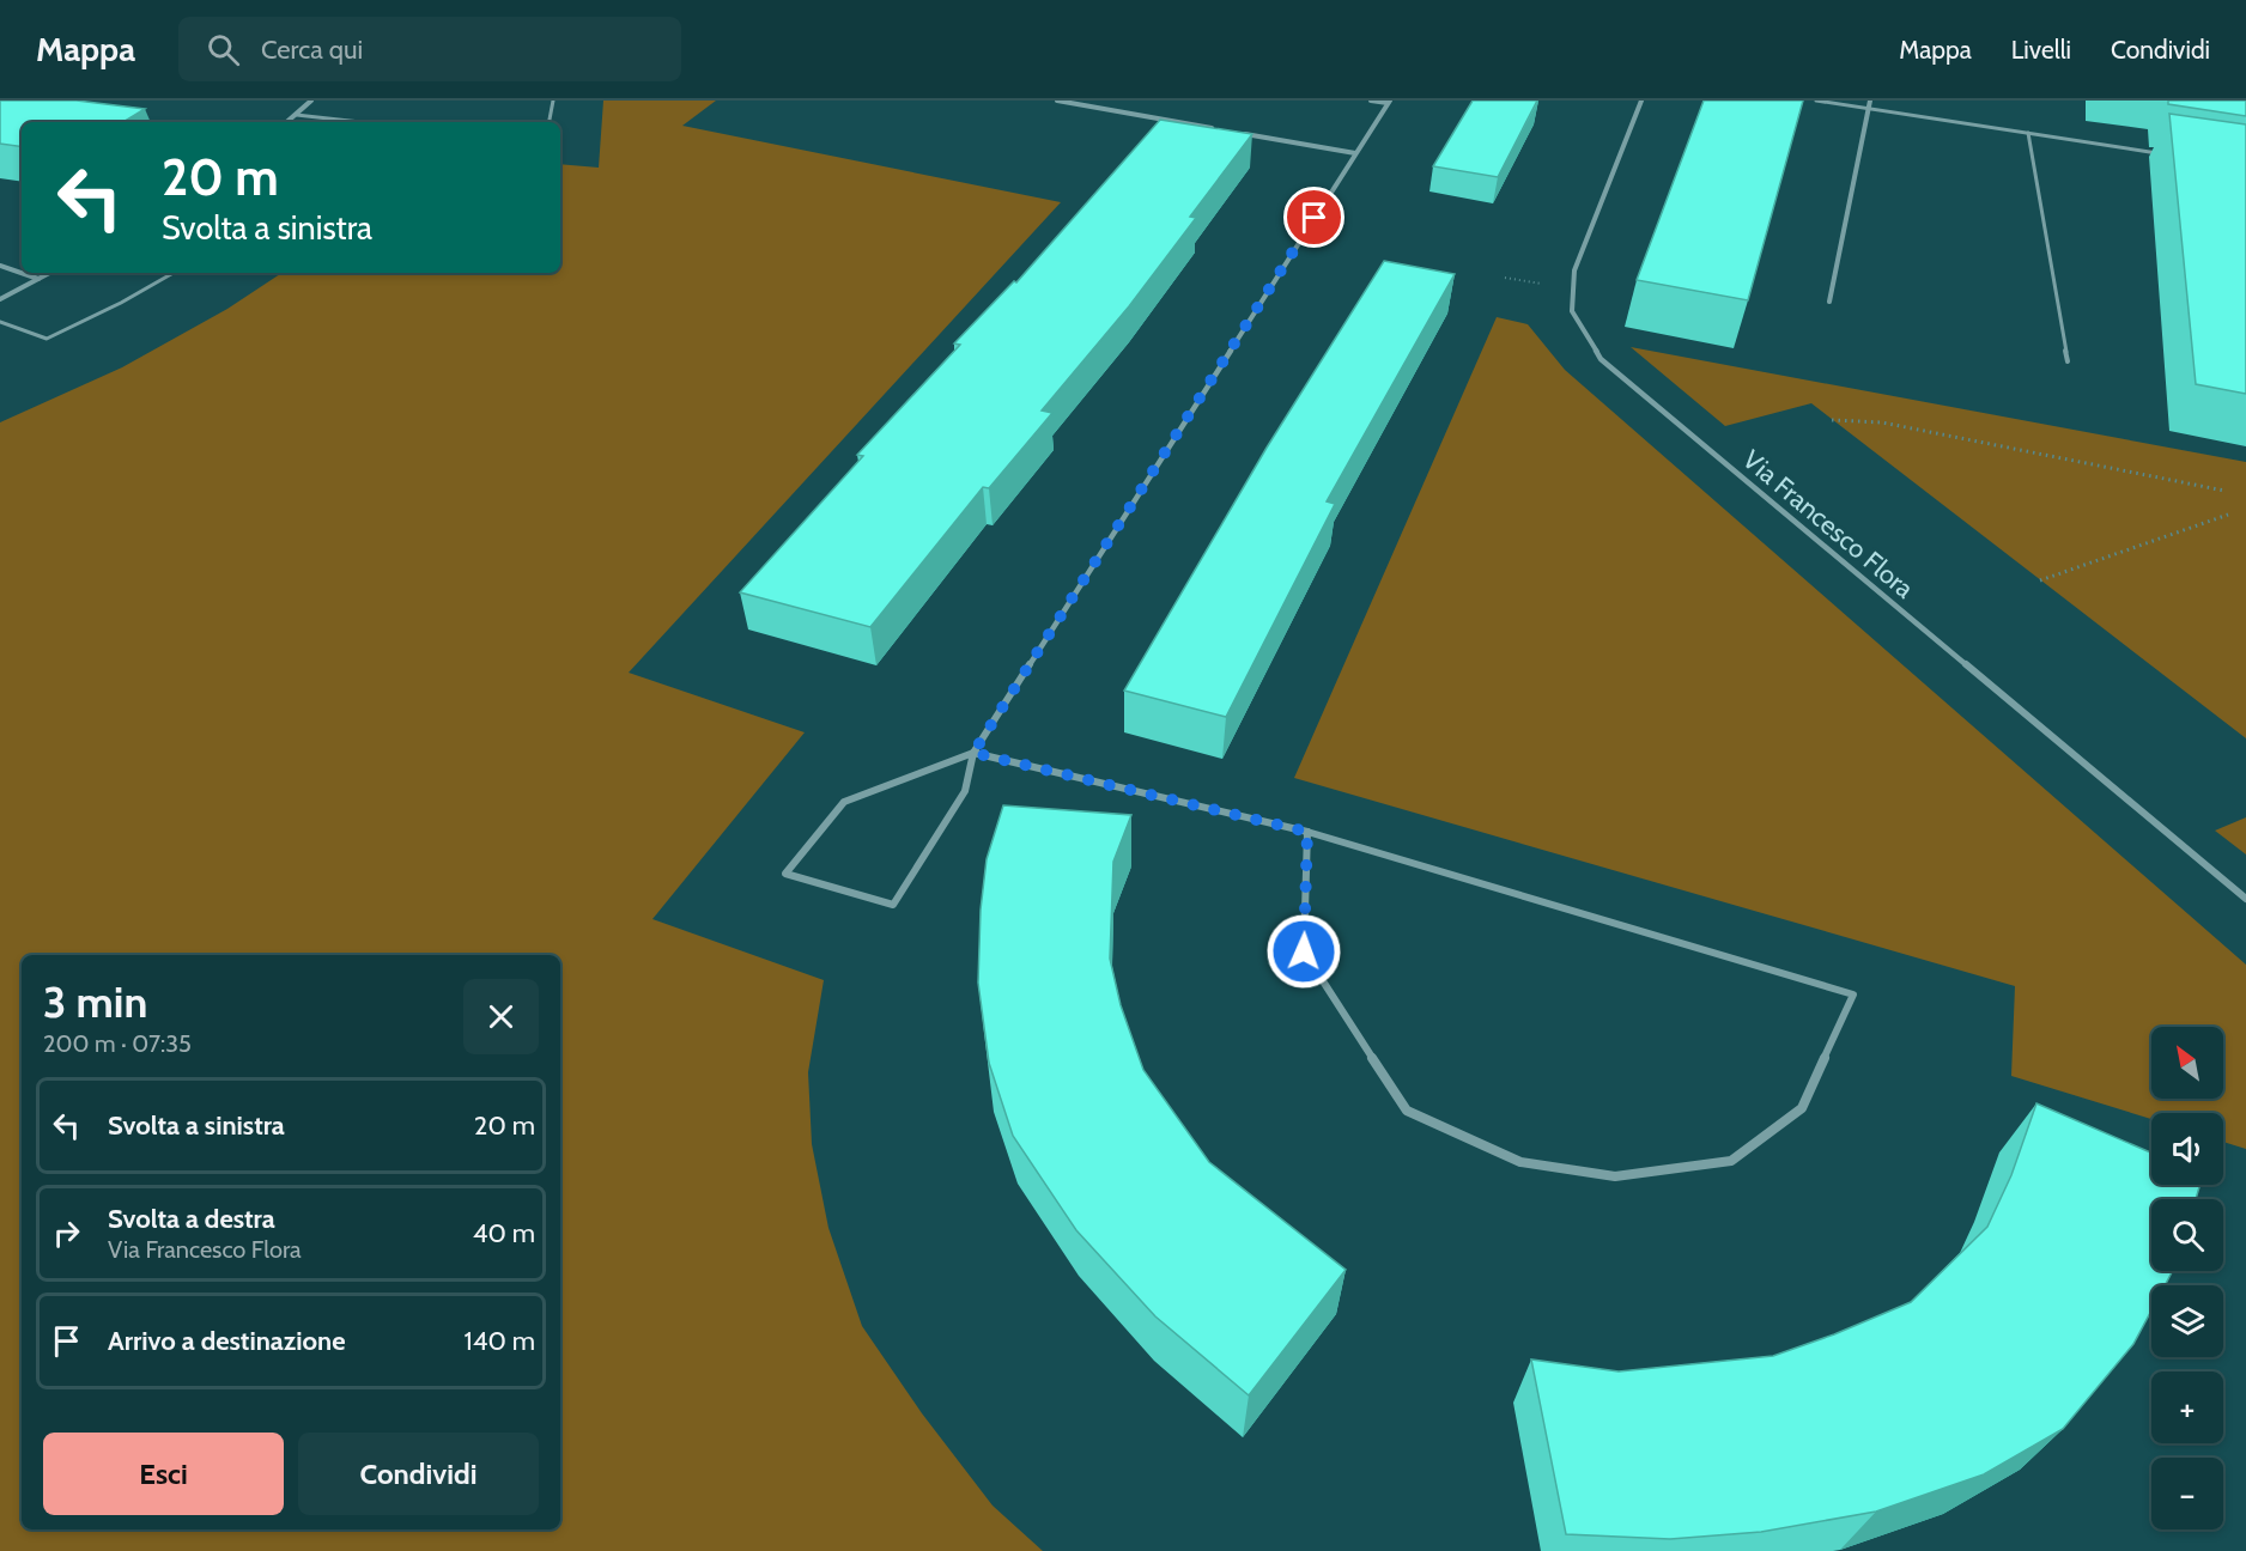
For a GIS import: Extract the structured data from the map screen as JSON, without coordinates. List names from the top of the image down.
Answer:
{
  "streets": {
    "street": ["Via Francesco Flora"]
  },
  "north": "top left",
  "page": {
    "header": "Mappa",
    "search": "Cerca qui",
    "nav": ["Mappa", "Livelli", "Condividi"],
    "turn": ["20 m", "Svolta a sinistra"],
    "heading": ["3 min", "200 m · 07:35"],
    "map_buttons": ["+", "−"],
    "list": [
      {
        "name": "Svolta a sinistra",
        "value": "20 m"
      },
      {
        "name": "Svolta a destra",
        "note": "Via Francesco Flora",
        "value": "40 m"
      },
      {
        "name": "Arrivo a destinazione",
        "value": "140 m"
      }
    ],
    "buttons": ["Esci", "Condividi"]
  }
}
